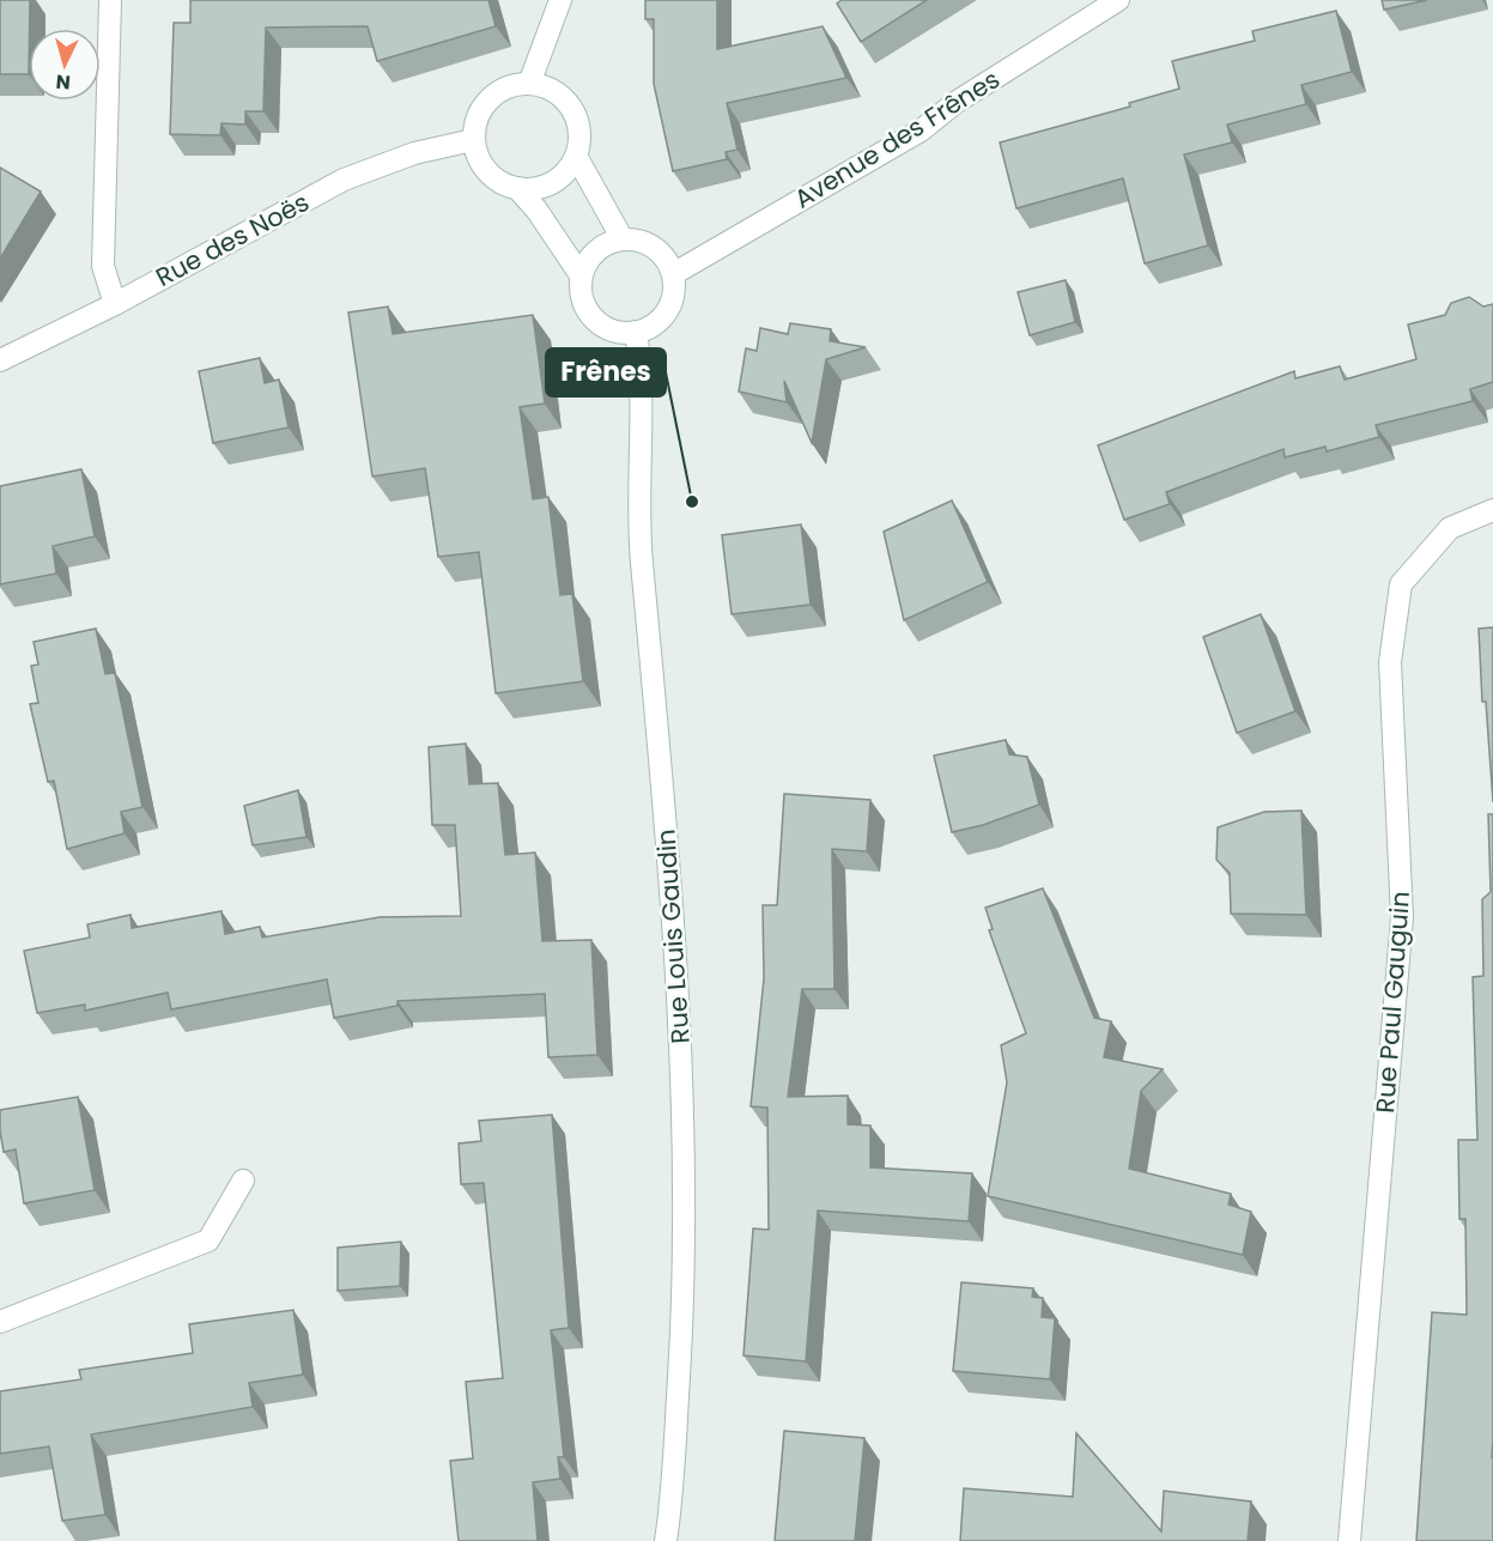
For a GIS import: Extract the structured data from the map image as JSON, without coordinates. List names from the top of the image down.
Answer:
{
  "streets": {
    "street": [
      "Avenue des Frênes",
      "Rue des Noës",
      "Rue Louis Gaudin",
      "Rue Paul Gauguin"
    ]
  },
  "crossings": [
    ["Avenue des Frênes", "Rue Louis Gaudin"]
  ],
  "places": ["Frênes"],
  "north": "bottom"
}
